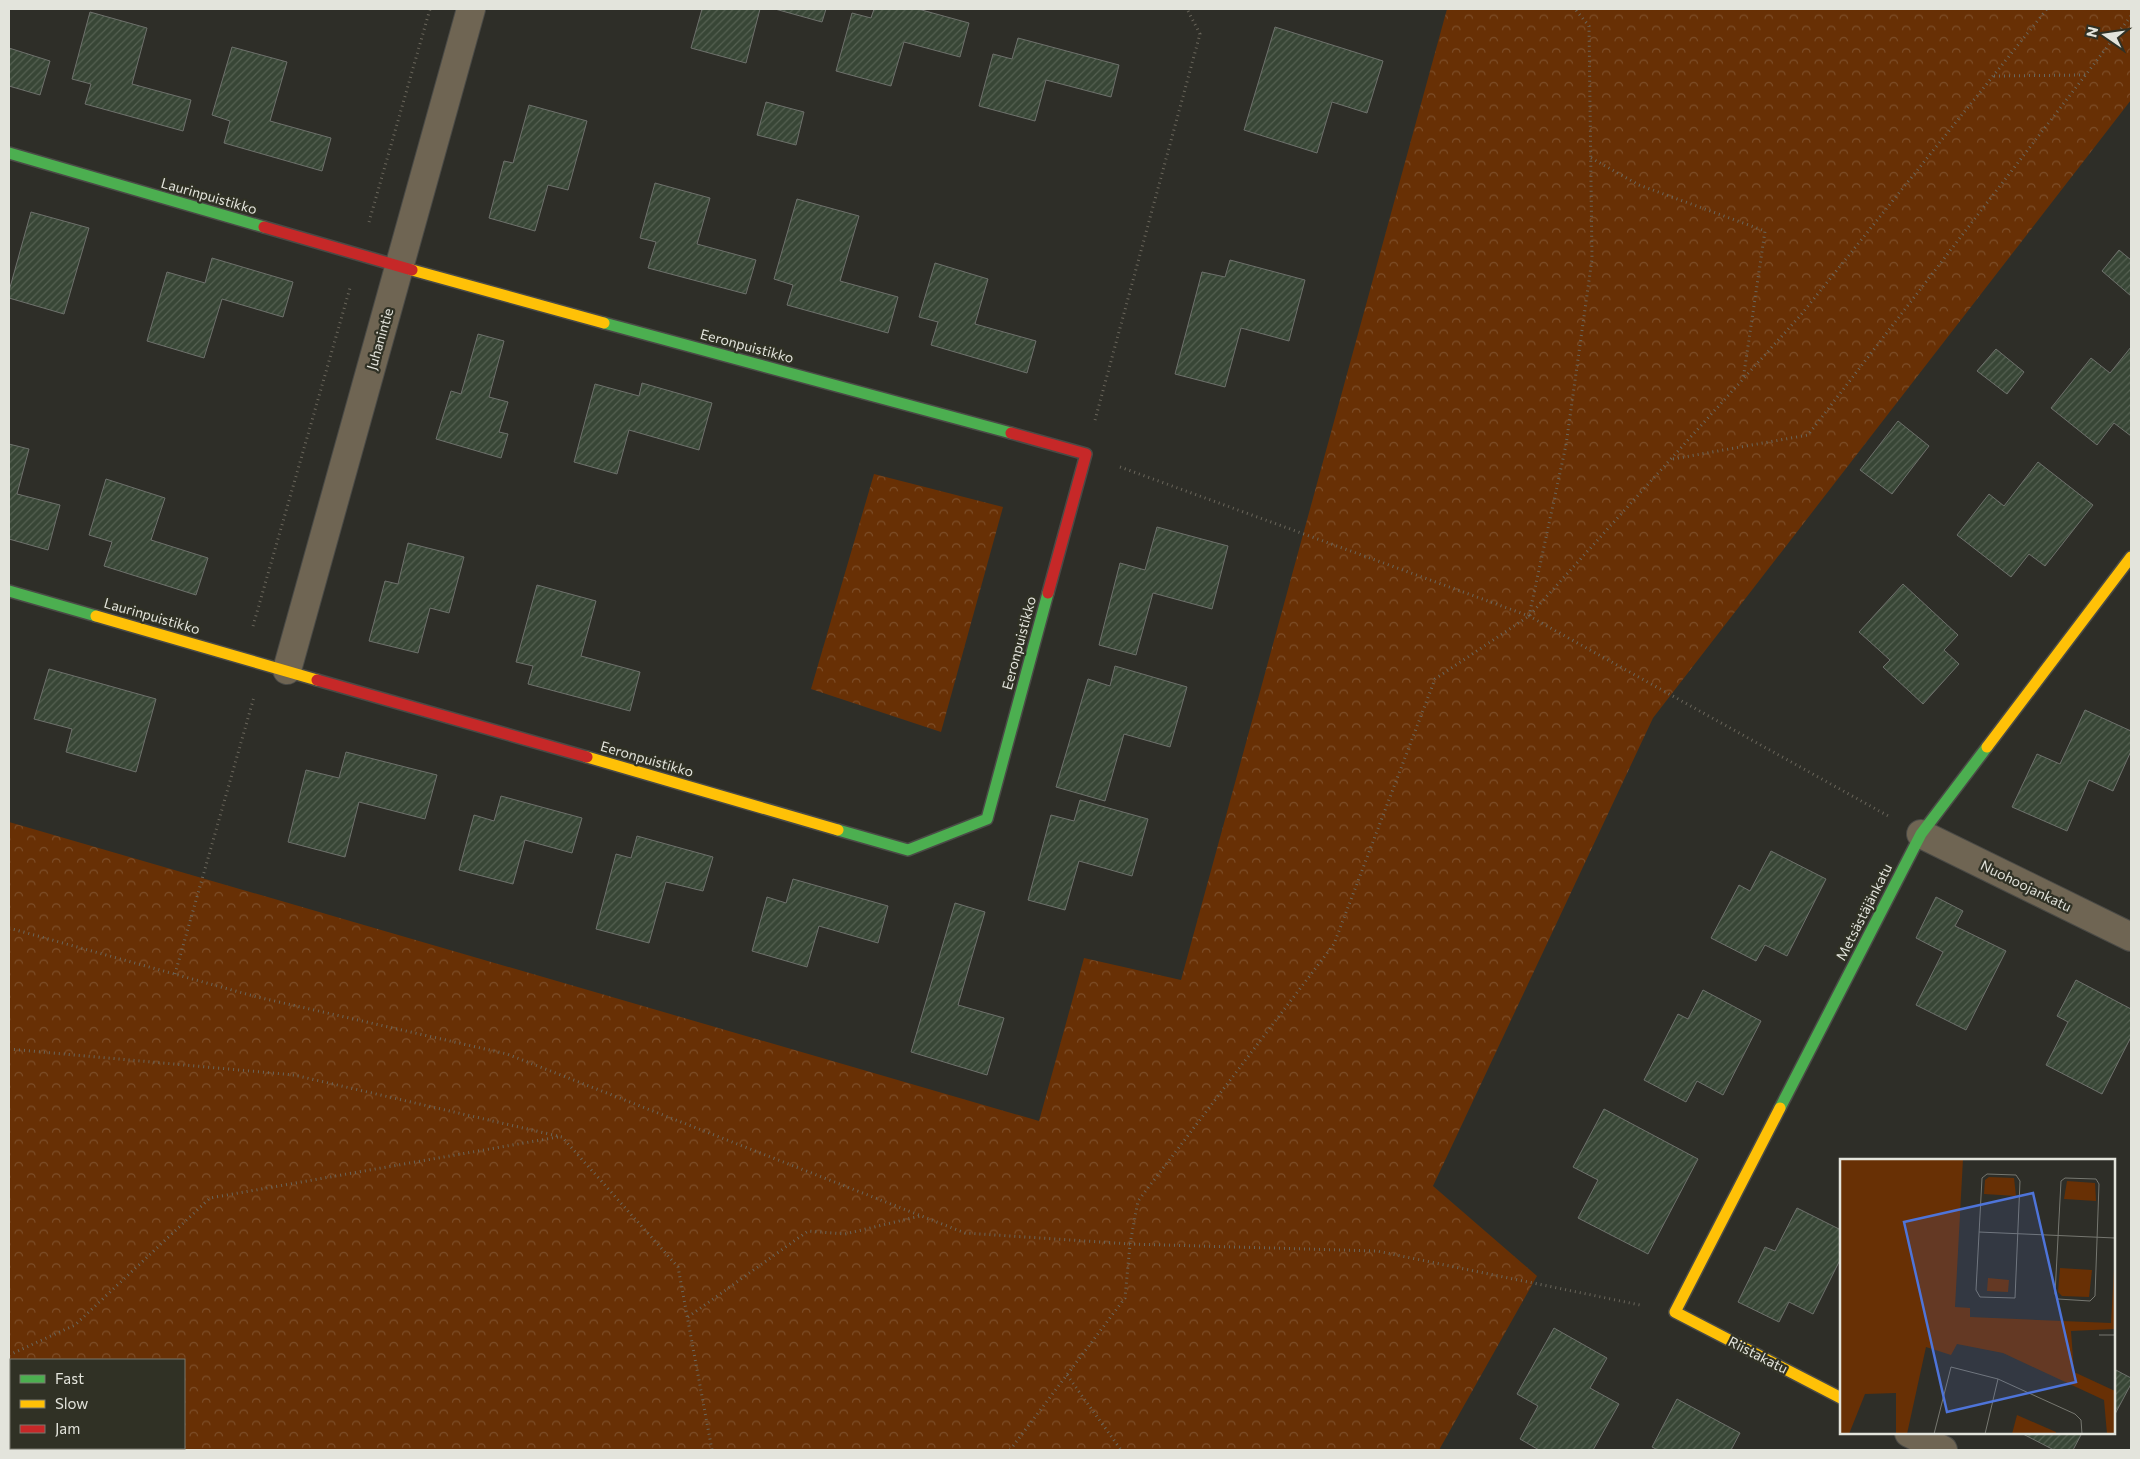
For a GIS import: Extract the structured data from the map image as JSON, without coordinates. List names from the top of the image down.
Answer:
{
  "streets": {
    "street": [
      "Laurinpuistikko",
      "Juhanintie",
      "Eeronpuistikko",
      "Nuohoojankatu",
      "Metsästäjänkatu",
      "Riistakatu"
    ]
  },
  "crossings": [
    ["Laurinpuistikko", "Juhanintie"],
    ["Laurinpuistikko", "Eeronpuistikko"],
    ["Juhanintie", "Eeronpuistikko"],
    ["Nuohoojankatu", "Metsästäjänkatu"],
    ["Metsästäjänkatu", "Riistakatu"]
  ],
  "legend": ["Fast", "Slow", "Jam"],
  "north": "left"
}
